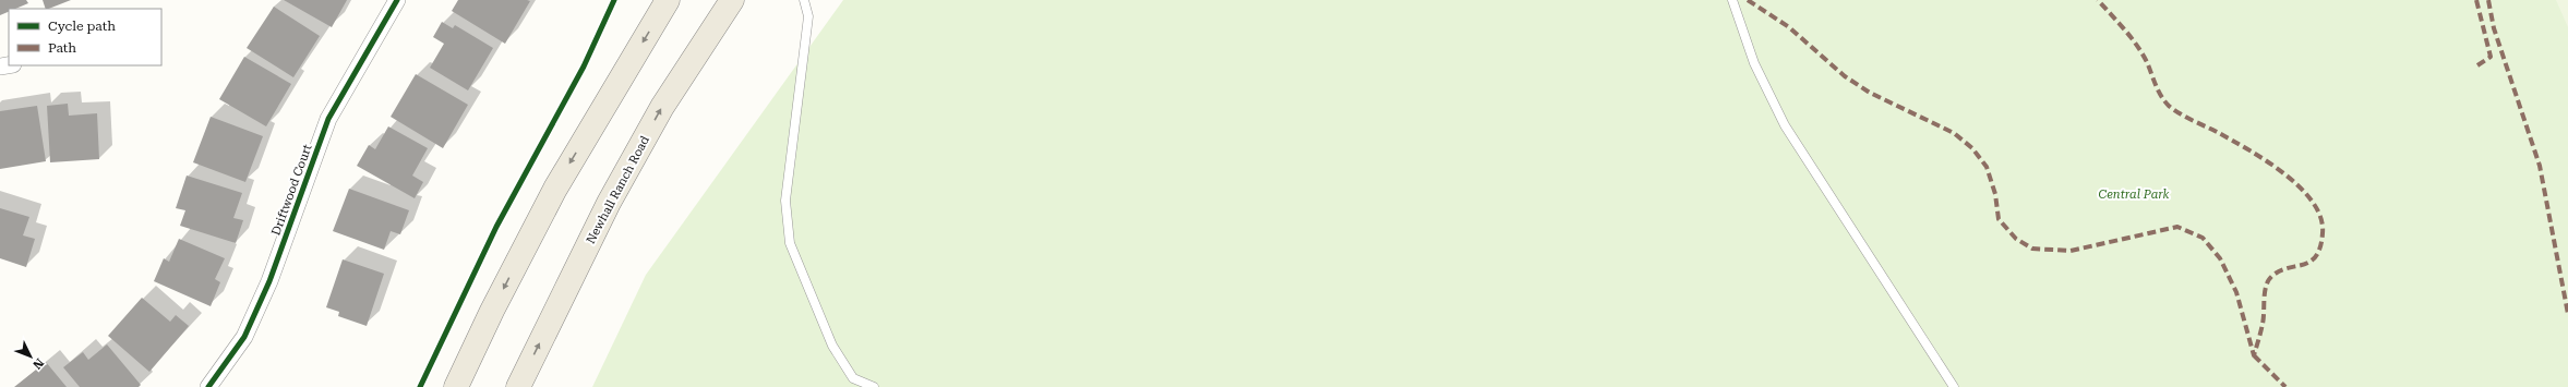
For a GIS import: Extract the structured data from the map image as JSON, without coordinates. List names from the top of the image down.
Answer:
{
  "streets": {
    "main road": ["Newhall Ranch Road"],
    "street": ["Driftwood Court"]
  },
  "parks": ["Central Park"],
  "legend": ["Cycle path", "Path"],
  "north": "bottom right"
}
